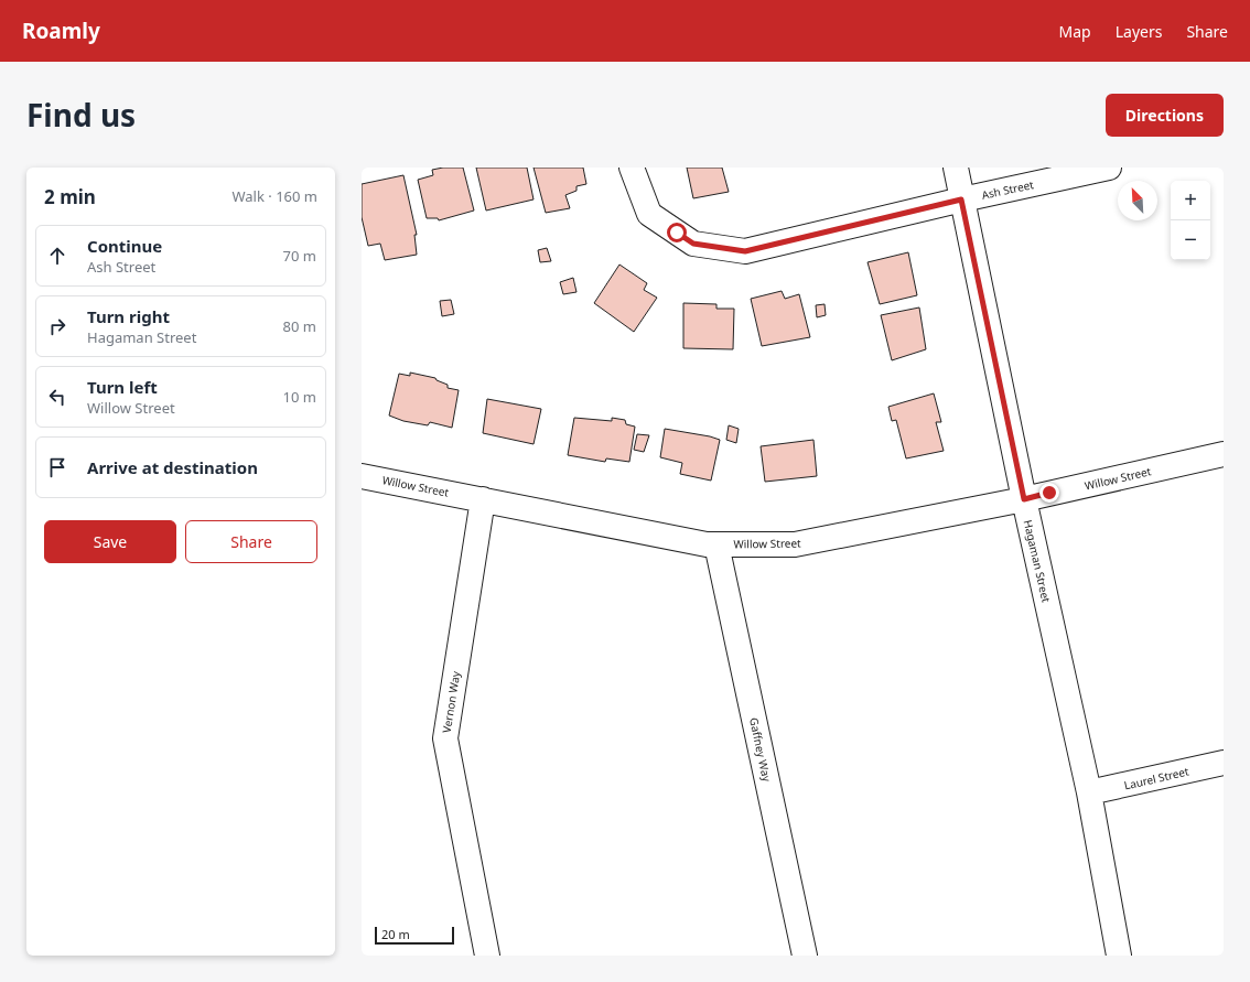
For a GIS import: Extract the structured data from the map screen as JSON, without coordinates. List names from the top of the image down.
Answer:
{
  "streets": {
    "street": [
      "Ash Street",
      "Willow Street",
      "Hagaman Street",
      "Vernon Way",
      "Gaffney Way",
      "Laurel Street"
    ]
  },
  "crossings": [
    ["Ash Street", "Hagaman Street"],
    ["Willow Street", "Hagaman Street"],
    ["Willow Street", "Vernon Way"],
    ["Willow Street", "Gaffney Way"],
    ["Hagaman Street", "Laurel Street"]
  ],
  "scale_bar": "20 m",
  "north": "top left",
  "page": {
    "header": "Roamly",
    "nav": ["Map", "Layers", "Share"],
    "title": "Find us",
    "buttons": [
      "Directions",
      ["Save", "Share"]
    ],
    "heading": ["2 min", "Walk · 160 m"],
    "map_buttons": ["+", "−"],
    "list": [
      ["Continue", "Ash Street", "70 m"],
      ["Turn right", "Hagaman Street", "80 m"],
      ["Turn left", "Willow Street", "10 m"],
      "Arrive at destination"
    ],
    "scale": "20 m"
  }
}
